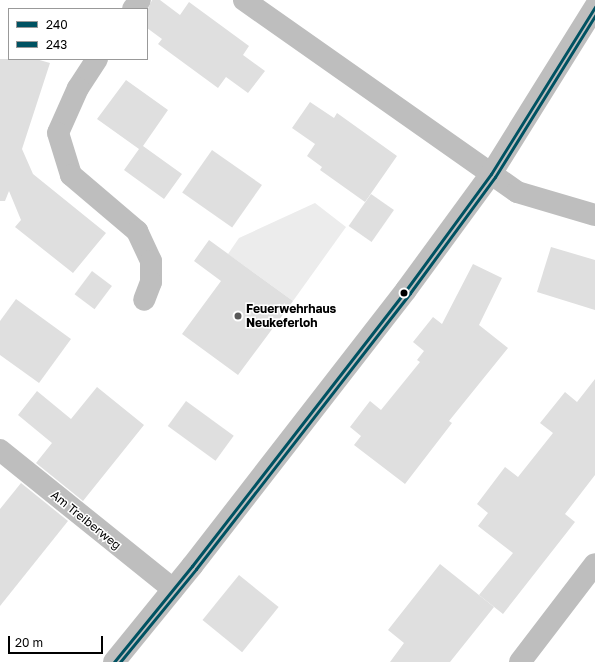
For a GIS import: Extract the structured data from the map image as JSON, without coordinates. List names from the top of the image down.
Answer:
{
  "streets": {
    "street": ["Am Treiberweg"]
  },
  "places": ["Feuerwehrhaus Neukeferloh"],
  "lines": ["transit line 240", "transit line 243"],
  "legend": ["240", "243"],
  "scale_bar": "20 m"
}
